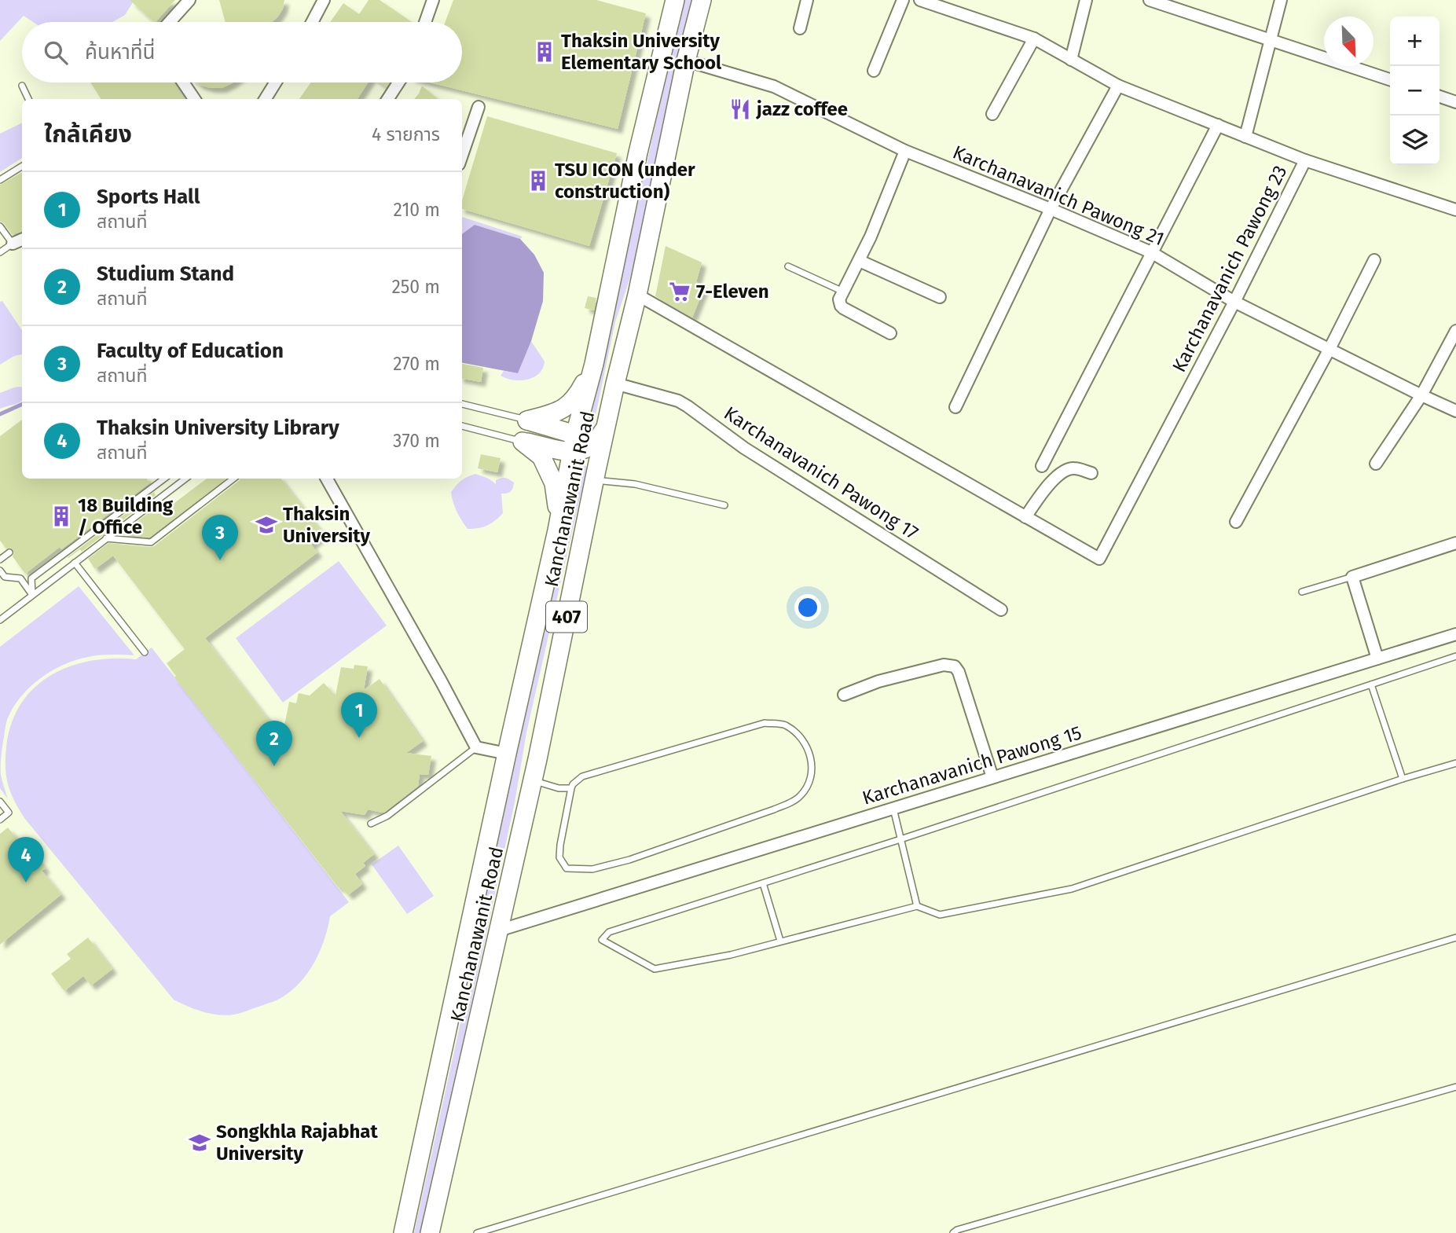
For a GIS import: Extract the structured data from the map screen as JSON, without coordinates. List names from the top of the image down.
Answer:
{
  "streets": {
    "main road": ["Kanchanawanit Road", "407"],
    "street": [
      "Karchanavanich Pawong 21",
      "Karchanavanich Pawong 23",
      "Karchanavanich Pawong 17",
      "Karchanavanich Pawong 15"
    ]
  },
  "crossings": [
    ["Karchanavanich Pawong 21", "Karchanavanich Pawong 23"],
    ["Karchanavanich Pawong 21", "Kanchanawanit Road"],
    ["Karchanavanich Pawong 17", "Kanchanawanit Road"],
    ["Kanchanawanit Road", "Karchanavanich Pawong 15"]
  ],
  "places": {
    "building": ["Thaksin University Elementary School", "TSU ICON (under construction)", "18 Building / Office"],
    "restaurant": ["jazz coffee"],
    "supermarket": ["7-Eleven"],
    "school or university": ["Thaksin University", "Songkhla Rajabhat University"]
  },
  "north": "bottom right",
  "page": {
    "map_buttons": ["+", "−"],
    "search": "ค้นหาที่นี่",
    "heading": ["ใกล้เคียง", "4 รายการ"],
    "list": [
      {
        "mark": "1",
        "name": "Sports Hall",
        "note": "สถานที่",
        "value": "210 m"
      },
      {
        "mark": "2",
        "name": "Studium Stand",
        "note": "สถานที่",
        "value": "250 m"
      },
      {
        "mark": "3",
        "name": "Faculty of Education",
        "note": "สถานที่",
        "value": "270 m"
      },
      {
        "mark": "4",
        "name": "Thaksin University Library",
        "note": "สถานที่",
        "value": "370 m"
      }
    ],
    "pins": [
      "3",
      "1",
      "2",
      "4"
    ]
  }
}
